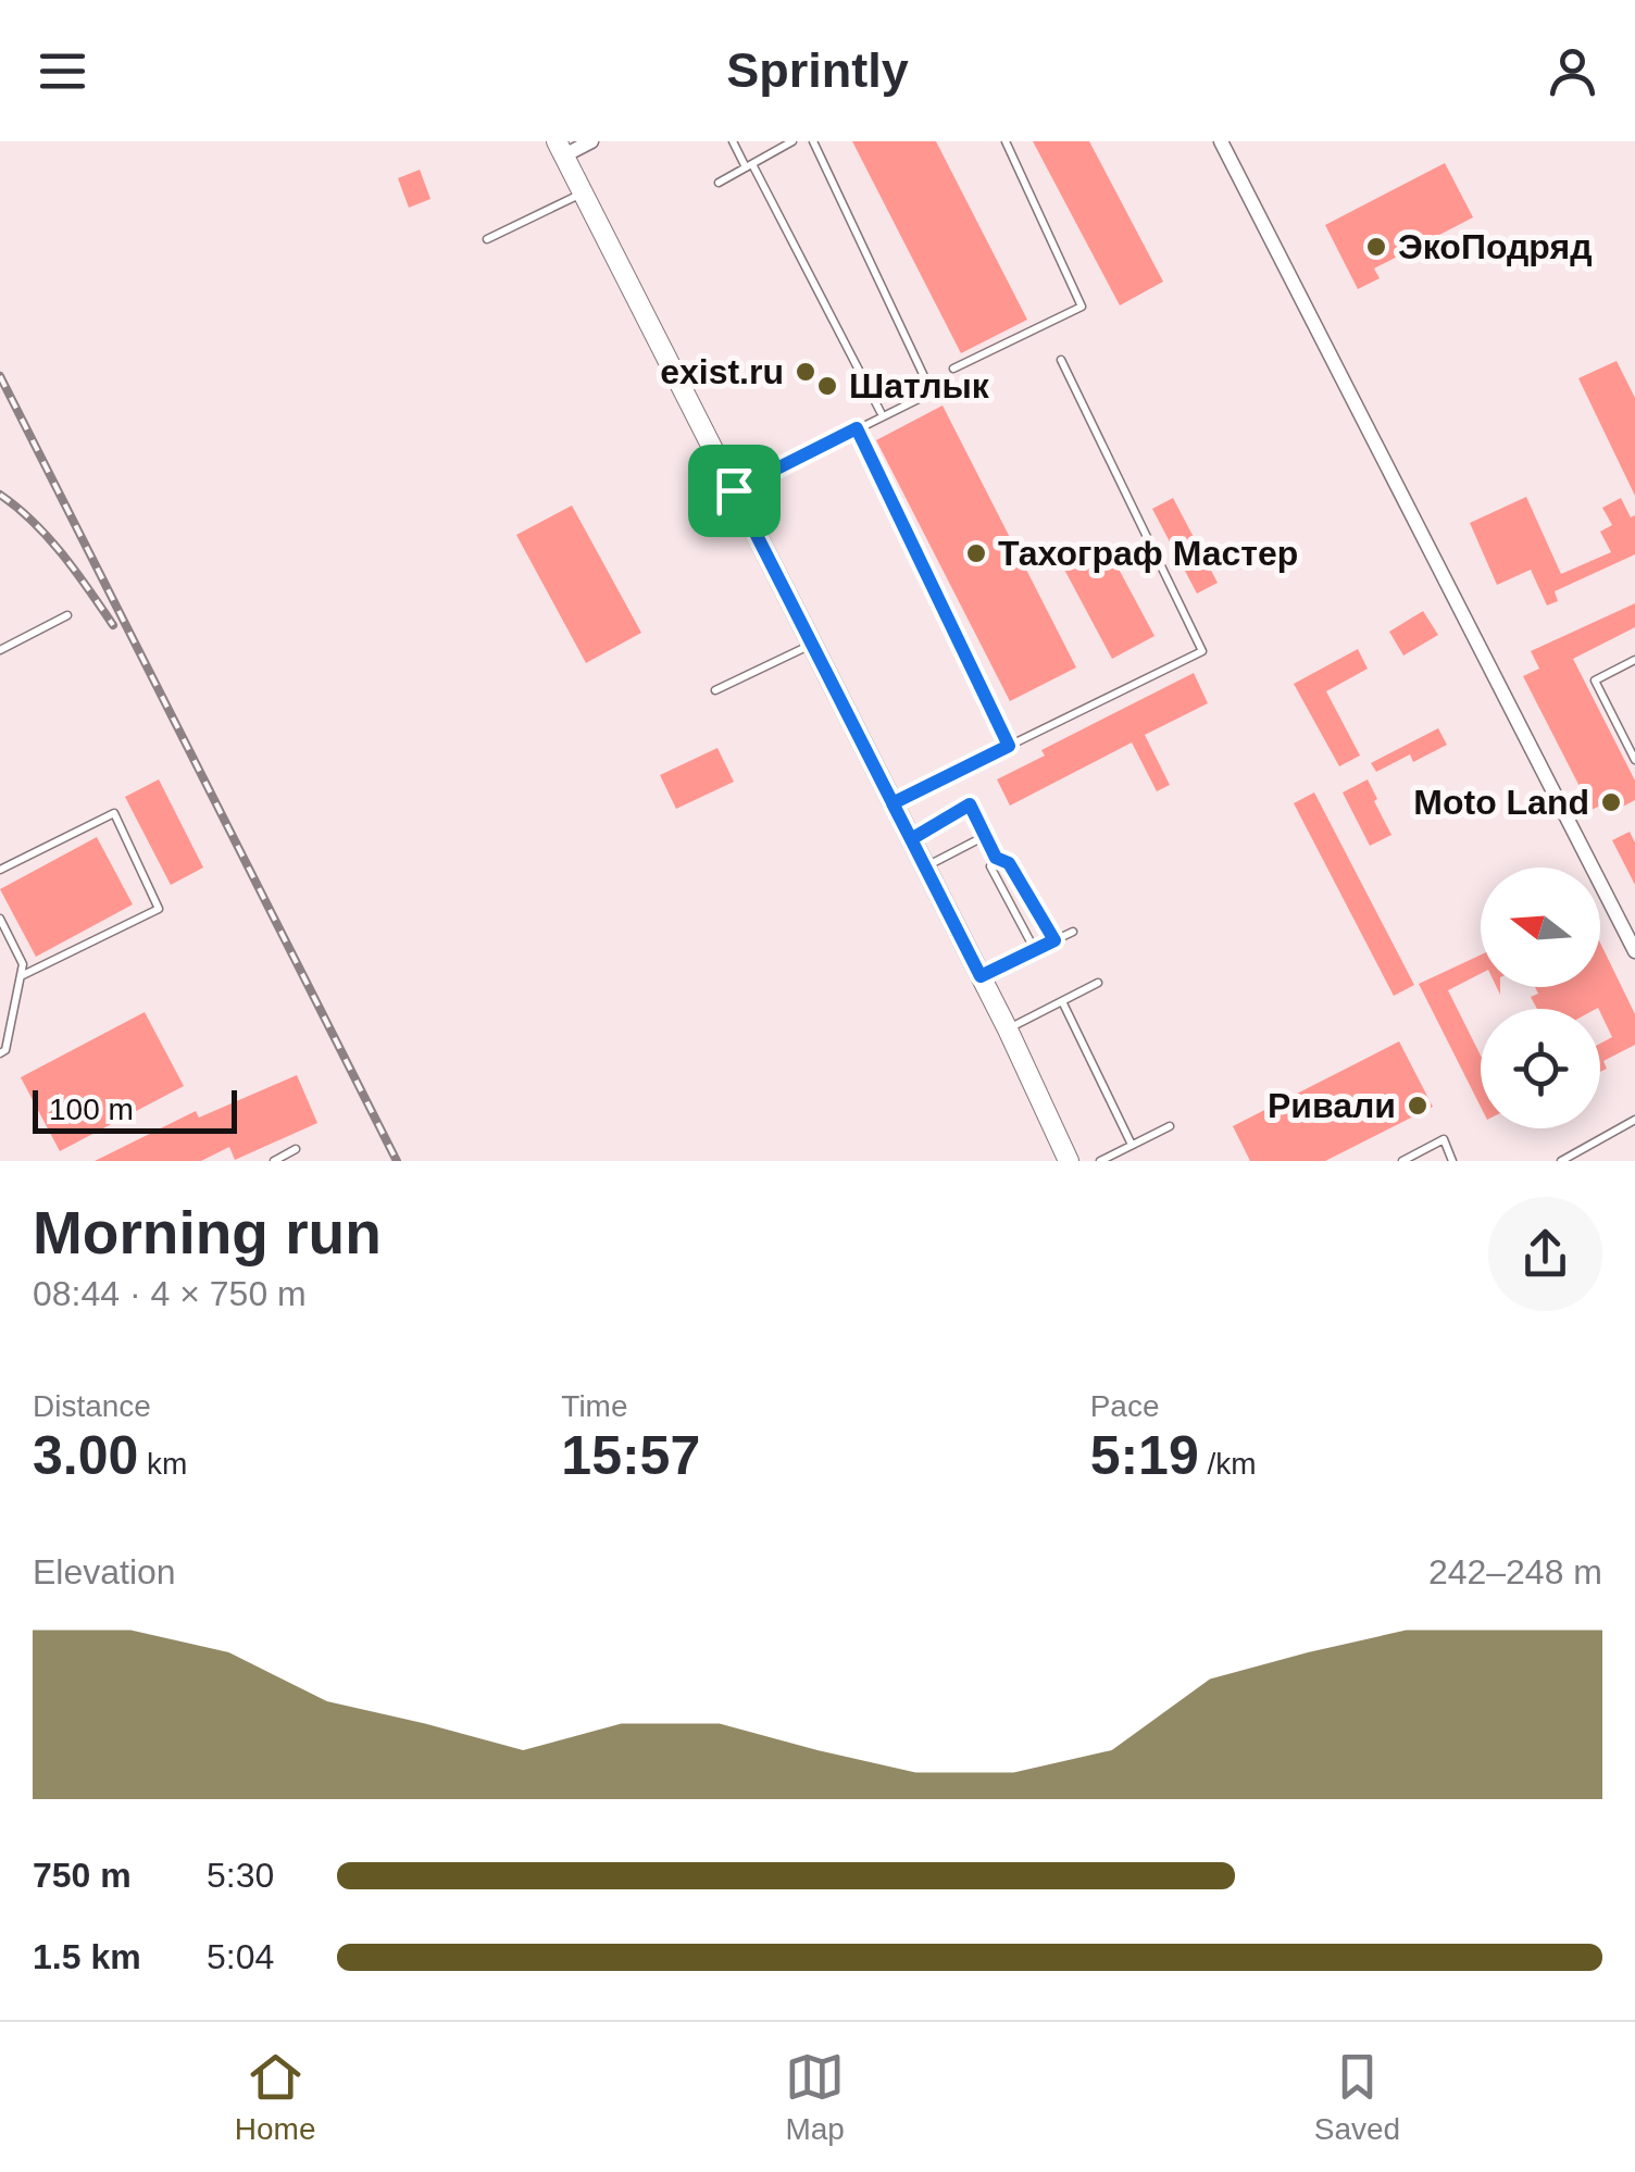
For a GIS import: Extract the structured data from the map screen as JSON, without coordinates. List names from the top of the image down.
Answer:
{
  "places": [
    "ЭкоПодряд",
    "exist.ru",
    "Шатлык",
    "Тахограф Мастер",
    "Moto Land",
    "Ривали"
  ],
  "scale_bar": "100 m",
  "north": "left",
  "page": {
    "header": "Sprintly",
    "scale": "100 m",
    "heading": ["Morning run", "08:44 · 4 × 750 m"],
    "stats": [
      ["Distance", "3.00 km"],
      ["Time", "15:57"],
      ["Pace", "5:19 /km"]
    ],
    "chart": ["Elevation", "242–248 m"],
    "list": [
      {
        "name": "750 m",
        "note": "5:30"
      },
      {
        "name": "1.5 km",
        "note": "5:04"
      }
    ],
    "tabs": ["Home", "Map", "Saved"]
  }
}
